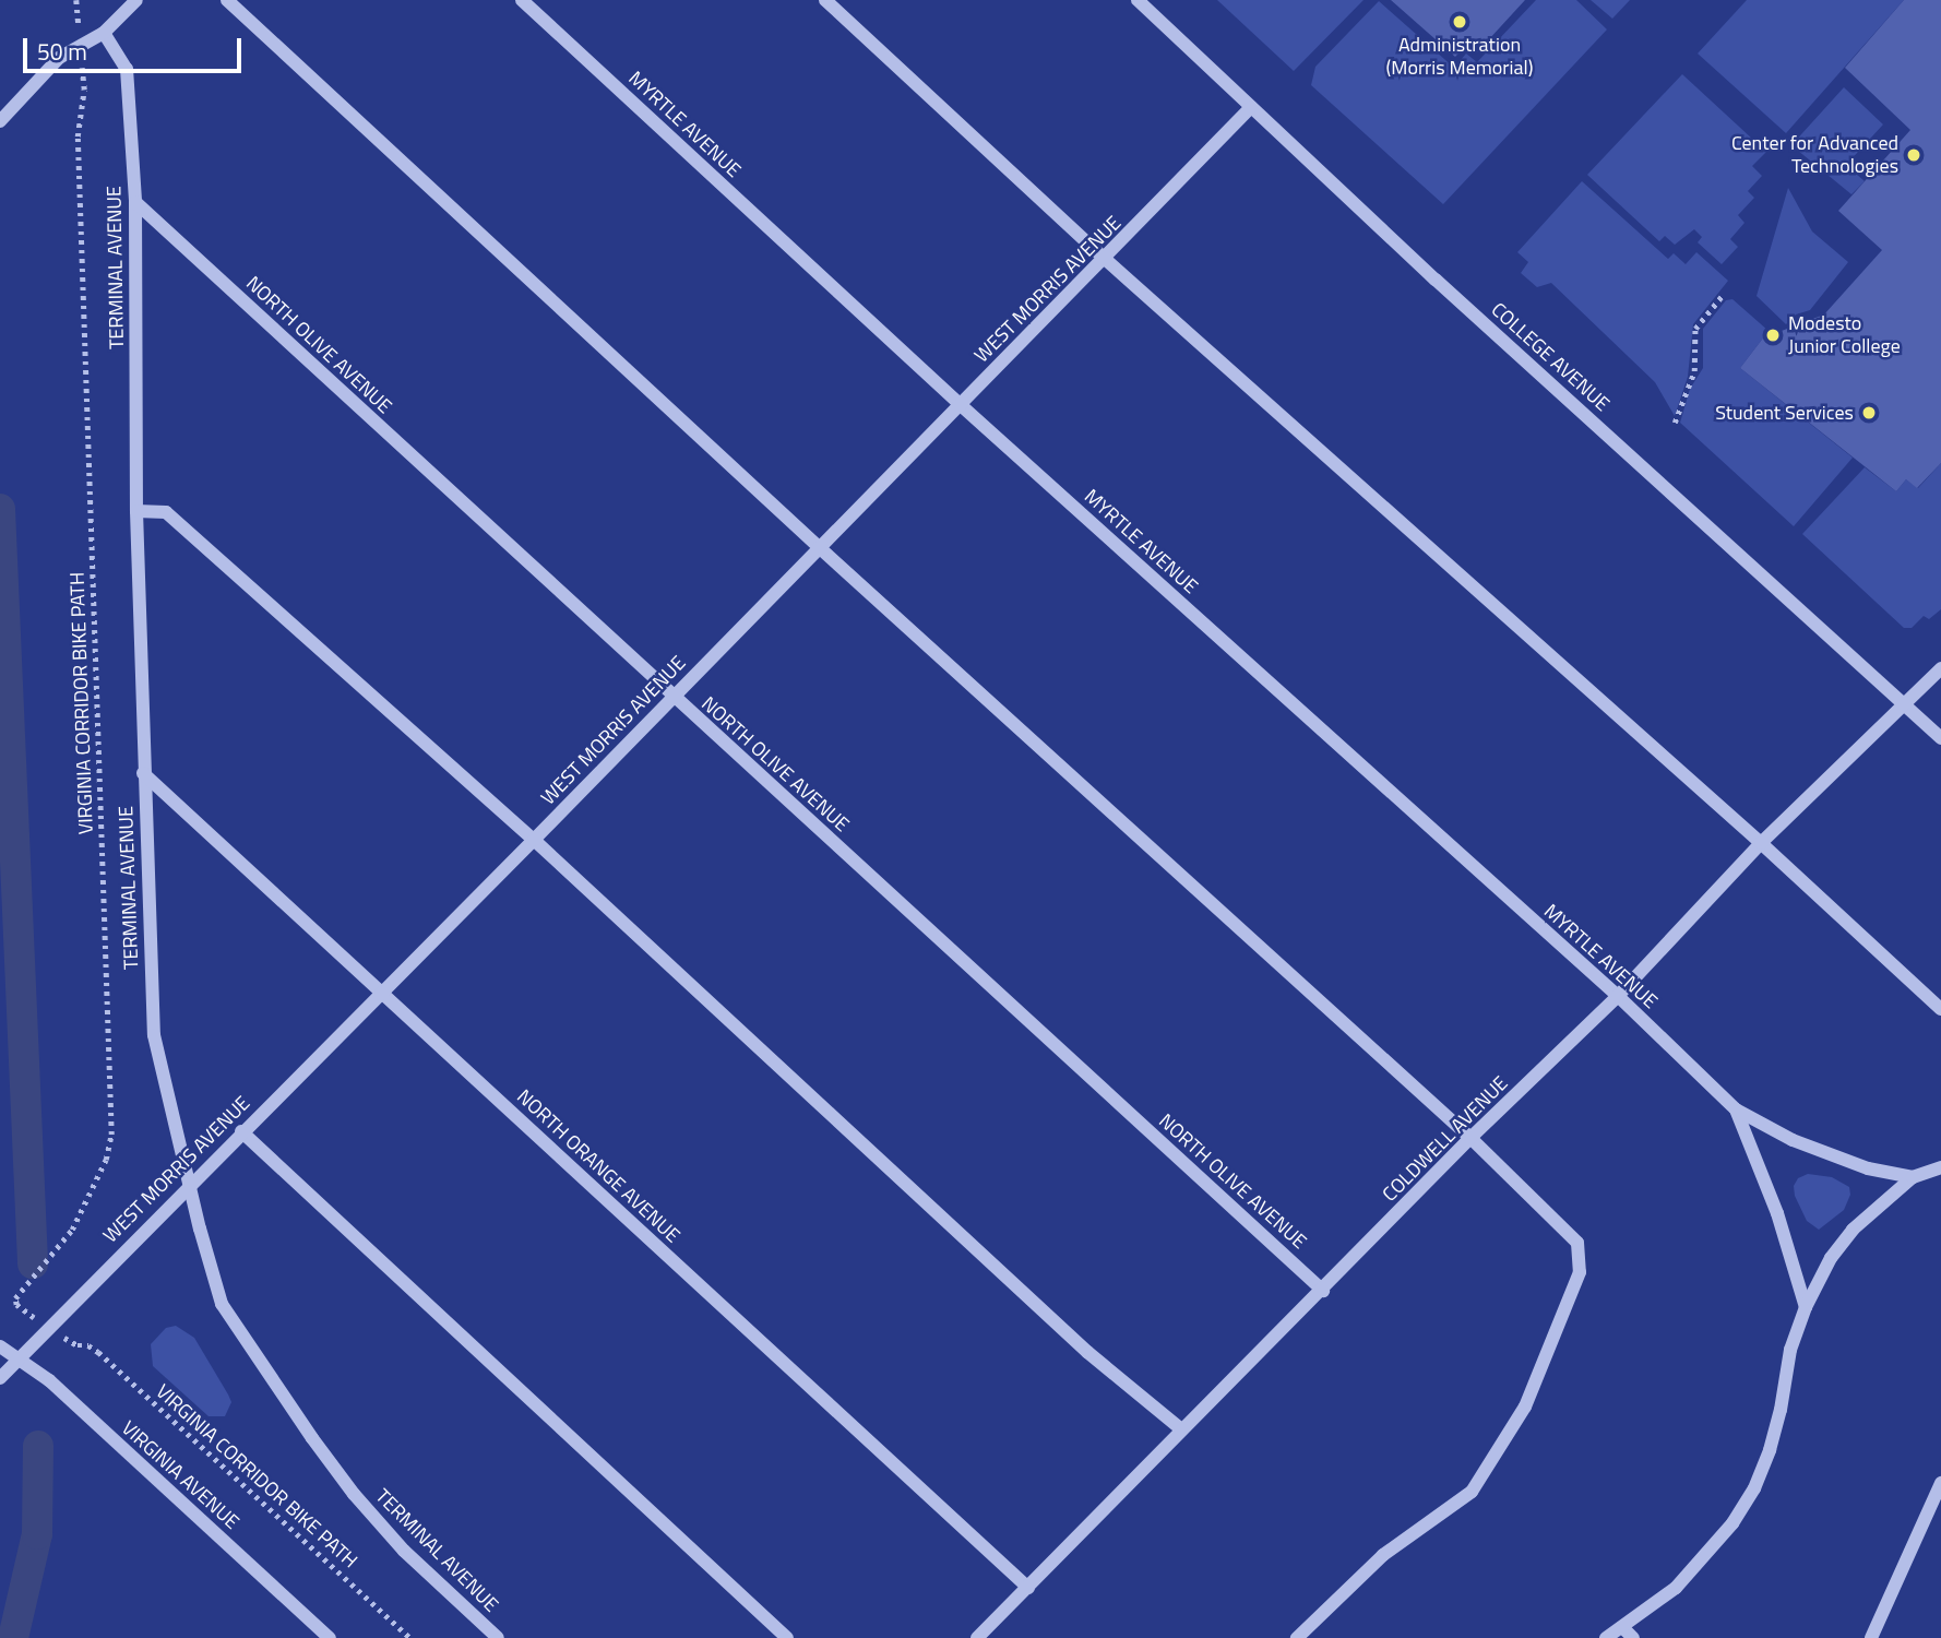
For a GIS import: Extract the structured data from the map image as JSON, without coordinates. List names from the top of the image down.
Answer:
{
  "streets": {
    "street": [
      "MYRTLE AVENUE",
      "TERMINAL AVENUE",
      "WEST MORRIS AVENUE",
      "NORTH OLIVE AVENUE",
      "COLLEGE AVENUE",
      "COLDWELL AVENUE",
      "NORTH ORANGE AVENUE",
      "VIRGINIA AVENUE"
    ],
    "path": ["VIRGINIA CORRIDOR BIKE PATH"]
  },
  "crossings": [
    ["MYRTLE AVENUE", "WEST MORRIS AVENUE"],
    ["MYRTLE AVENUE", "COLDWELL AVENUE"],
    ["TERMINAL AVENUE", "WEST MORRIS AVENUE"],
    ["TERMINAL AVENUE", "NORTH OLIVE AVENUE"],
    ["TERMINAL AVENUE", "NORTH ORANGE AVENUE"],
    ["WEST MORRIS AVENUE", "NORTH OLIVE AVENUE"],
    ["WEST MORRIS AVENUE", "COLLEGE AVENUE"],
    ["WEST MORRIS AVENUE", "NORTH ORANGE AVENUE"],
    ["WEST MORRIS AVENUE", "VIRGINIA AVENUE"],
    ["NORTH OLIVE AVENUE", "COLDWELL AVENUE"],
    ["COLLEGE AVENUE", "COLDWELL AVENUE"],
    ["COLDWELL AVENUE", "NORTH ORANGE AVENUE"]
  ],
  "places": [
    "Administration (Morris Memorial)",
    "Center for Advanced Technologies",
    "Modesto Junior College",
    "Student Services"
  ],
  "scale_bar": "50 m"
}
